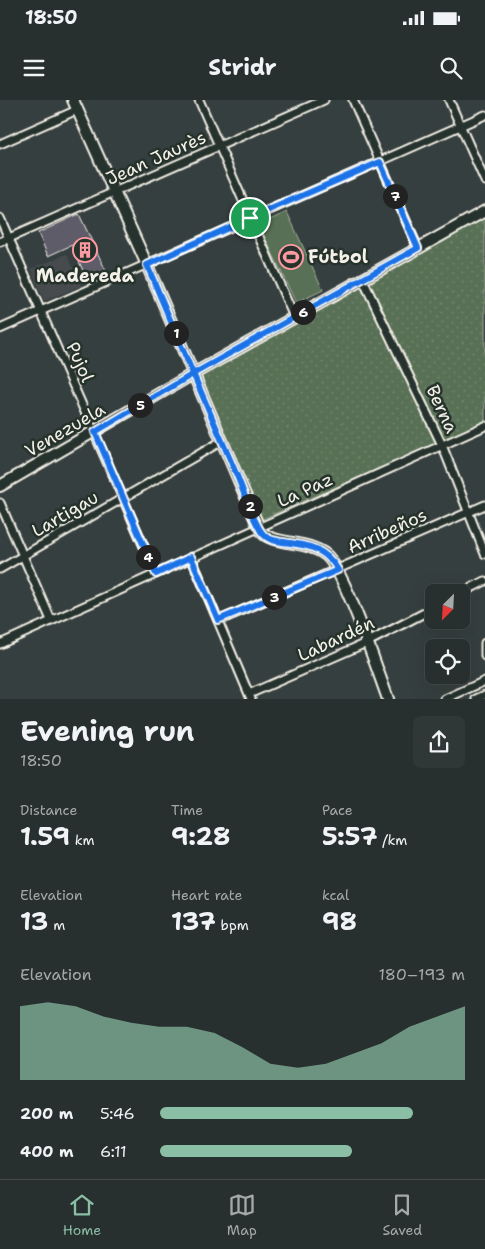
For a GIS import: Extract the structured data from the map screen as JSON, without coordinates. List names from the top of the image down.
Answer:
{
  "streets": {
    "street": [
      "Jean Jaurès",
      "Pujol",
      "Berna",
      "Venezuela",
      "La Paz",
      "Lartigau",
      "Arribeños",
      "Labardén"
    ]
  },
  "crossings": [
    ["Jean Jaurès", "Pujol"],
    ["Pujol", "Venezuela"],
    ["Pujol", "La Paz"],
    ["Pujol", "Lartigau"],
    ["Berna", "Venezuela"],
    ["Berna", "La Paz"],
    ["Berna", "Arribeños"]
  ],
  "places": {
    "building": ["Madereda"],
    "sports": ["Fútbol"]
  },
  "north": "bottom left",
  "page": {
    "status": "18:50",
    "header": "Stridr",
    "pins": [
      "7",
      "6",
      "1",
      "5",
      "2",
      "4",
      "3"
    ],
    "heading": ["Evening run", "18:50"],
    "stats": [
      ["Distance", "1.59 km"],
      ["Time", "9:28"],
      ["Pace", "5:57 /km"],
      ["Elevation", "13 m"],
      ["Heart rate", "137 bpm"],
      ["kcal", "98"]
    ],
    "chart": ["Elevation", "180–193 m"],
    "list": [
      {
        "name": "200 m",
        "note": "5:46"
      },
      {
        "name": "400 m",
        "note": "6:11"
      }
    ],
    "tabs": ["Home", "Map", "Saved"]
  }
}
